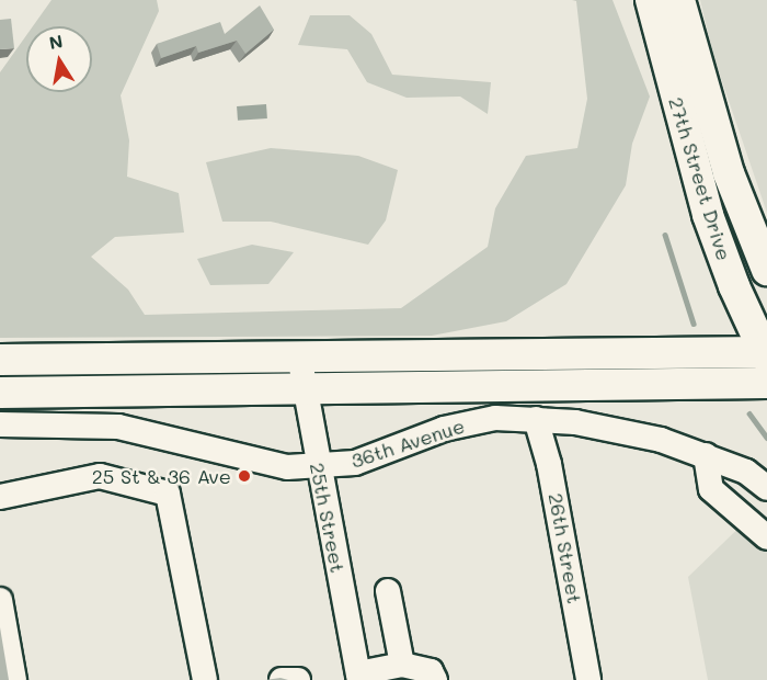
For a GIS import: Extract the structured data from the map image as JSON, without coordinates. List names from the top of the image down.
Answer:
{
  "streets": {
    "main road": ["27th Street Drive", "36th Avenue"],
    "street": ["25th Street", "26th Street"]
  },
  "crossings": [
    ["36th Avenue", "25th Street"],
    ["36th Avenue", "26th Street"]
  ],
  "places": ["25 St & 36 Ave"],
  "north": "top"
}
